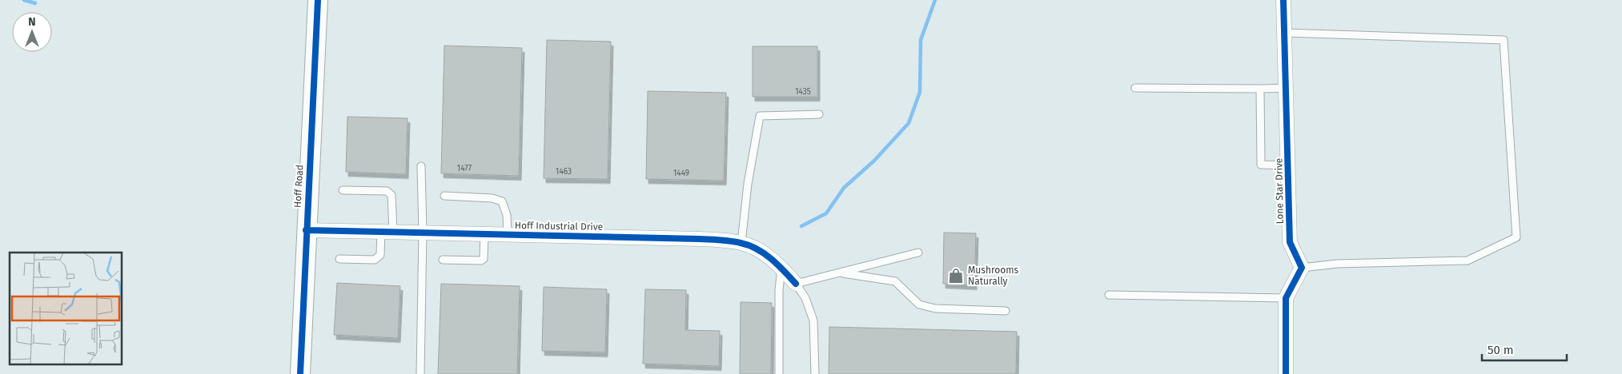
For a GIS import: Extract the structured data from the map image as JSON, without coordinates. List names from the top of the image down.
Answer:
{
  "streets": {
    "street": ["Hoff Road", "Lone Star Drive", "Hoff Industrial Drive"]
  },
  "crossings": [
    ["Hoff Road", "Hoff Industrial Drive"]
  ],
  "places": {
    "shop": ["Mushrooms Naturally"]
  },
  "house_numbers": [
    "1435",
    "1477",
    "1463",
    "1449"
  ],
  "scale_bar": "50 m",
  "north": "top"
}
